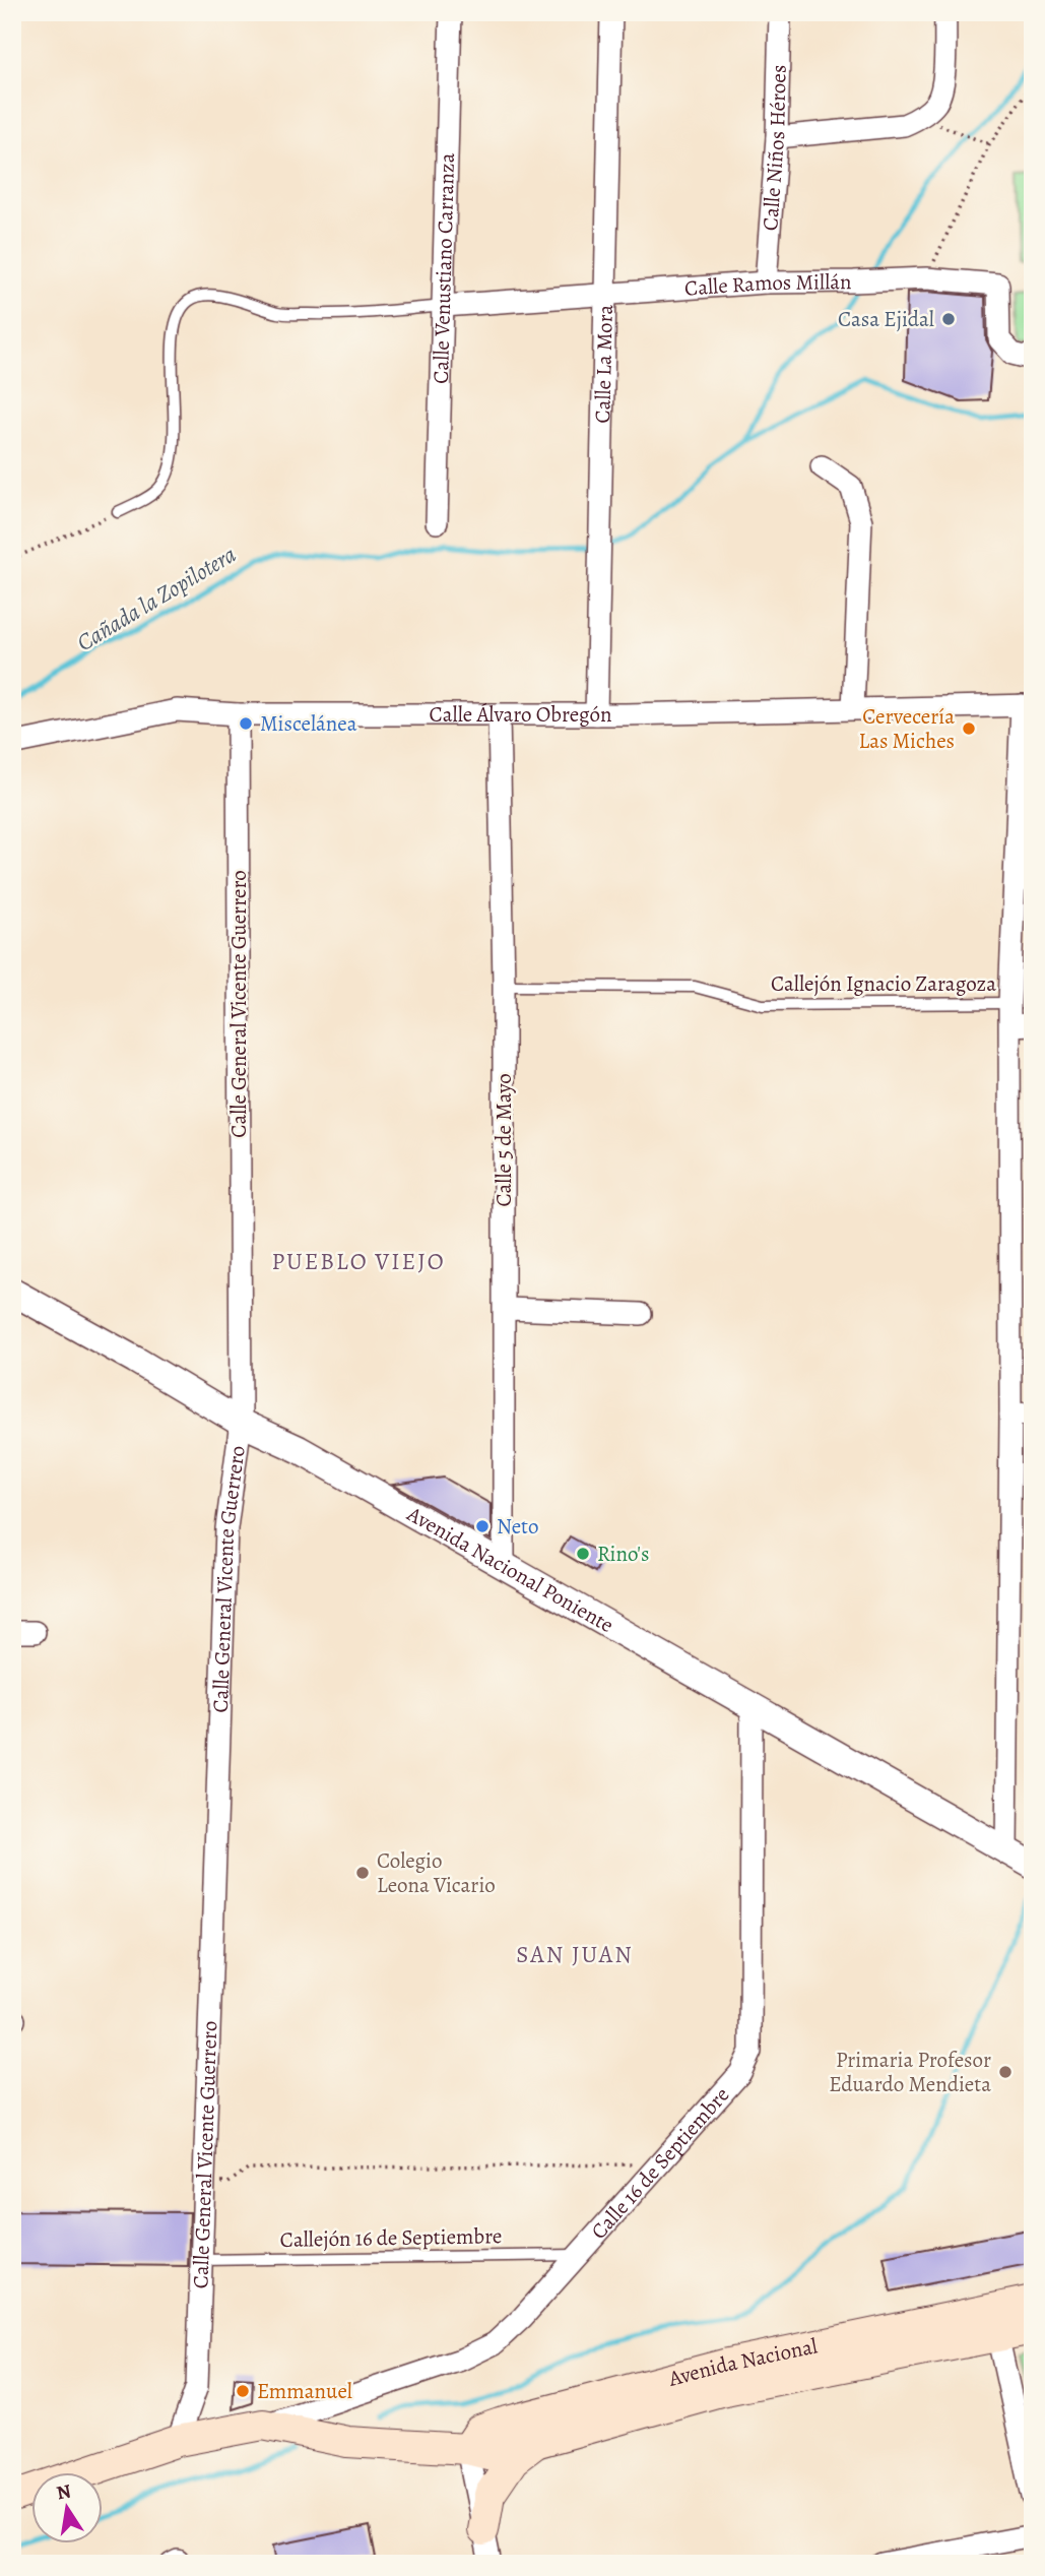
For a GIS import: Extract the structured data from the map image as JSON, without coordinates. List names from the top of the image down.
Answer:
{
  "streets": {
    "main road": ["Avenida Nacional"],
    "street": [
      "Calle Niños Héroes",
      "Calle Venustiano Carranza",
      "Calle Ramos Millán",
      "Calle La Mora",
      "Calle Álvaro Obregón",
      "Calle General Vicente Guerrero",
      "Calle 5 de Mayo",
      "Avenida Nacional Poniente",
      "Calle 16 de Septiembre"
    ],
    "lane": ["Callejón Ignacio Zaragoza", "Callejón 16 de Septiembre"]
  },
  "crossings": [
    ["Calle Niños Héroes", "Calle Ramos Millán"],
    ["Calle Venustiano Carranza", "Calle Ramos Millán"],
    ["Calle Ramos Millán", "Calle La Mora"],
    ["Calle La Mora", "Calle Álvaro Obregón"],
    ["Calle Álvaro Obregón", "Calle General Vicente Guerrero"],
    ["Calle Álvaro Obregón", "Calle 5 de Mayo"],
    ["Callejón Ignacio Zaragoza", "Calle 5 de Mayo"],
    ["Calle General Vicente Guerrero", "Avenida Nacional Poniente"],
    ["Calle General Vicente Guerrero", "Callejón 16 de Septiembre"],
    ["Calle General Vicente Guerrero", "Avenida Nacional"],
    ["Calle 5 de Mayo", "Avenida Nacional Poniente"],
    ["Avenida Nacional Poniente", "Calle 16 de Septiembre"],
    ["Calle 16 de Septiembre", "Callejón 16 de Septiembre"],
    ["Calle 16 de Septiembre", "Avenida Nacional"]
  ],
  "districts": ["PUEBLO VIEJO", "SAN JUAN"],
  "water": ["Cañada la Zopilotera"],
  "places": [
    "Casa Ejidal",
    "Miscelánea",
    "Cervecería Las Miches",
    "Neto",
    "Rino's",
    "Colegio Leona Vicario",
    "Primaria Profesor Eduardo Mendieta",
    "Emmanuel"
  ],
  "north": "top"
}
